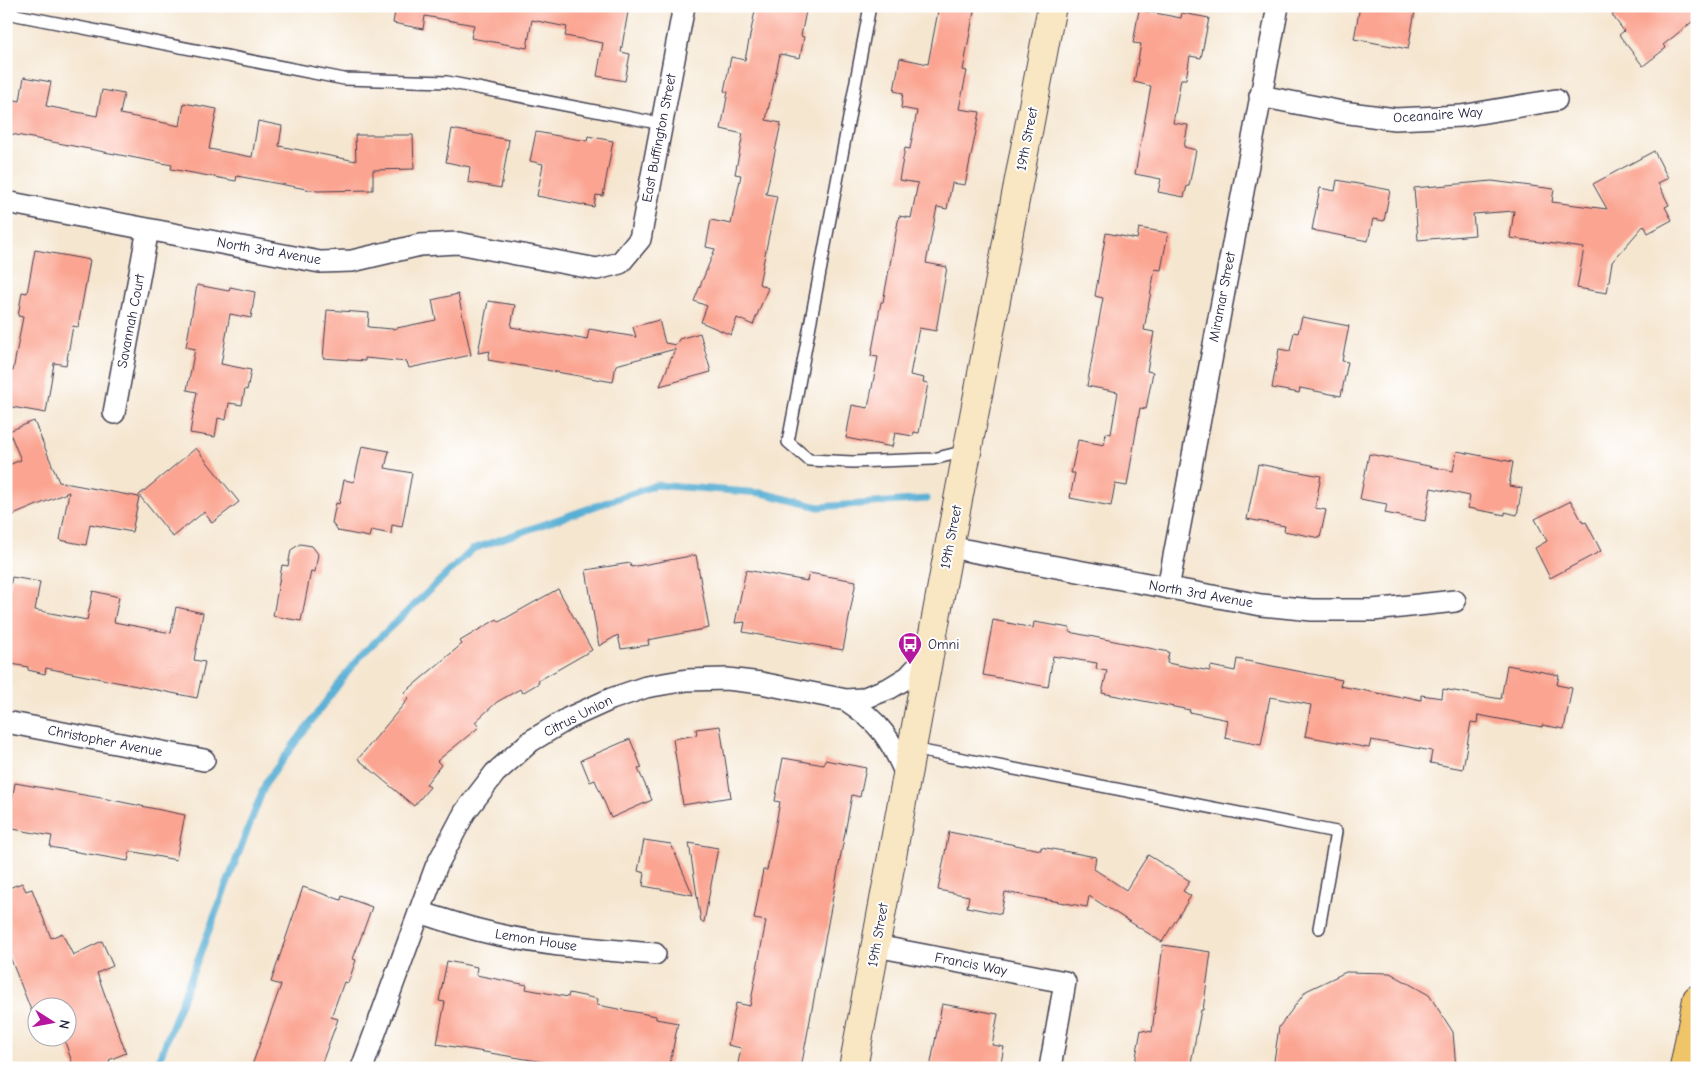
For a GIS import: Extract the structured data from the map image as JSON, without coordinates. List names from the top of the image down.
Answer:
{
  "streets": {
    "main road": ["19th Street"],
    "street": [
      "Oceanaire Way",
      "East Buffington Street",
      "North 3rd Avenue",
      "Miramar Street",
      "Savannah Court",
      "Citrus Union",
      "Christopher Avenue",
      "Lemon House",
      "Francis Way"
    ]
  },
  "crossings": [
    ["Oceanaire Way", "Miramar Street"],
    ["East Buffington Street", "North 3rd Avenue"],
    ["19th Street", "North 3rd Avenue"],
    ["19th Street", "Citrus Union"],
    ["19th Street", "Francis Way"],
    ["North 3rd Avenue", "Miramar Street"],
    ["North 3rd Avenue", "Savannah Court"],
    ["Citrus Union", "Lemon House"]
  ],
  "places": {
    "bus stop": ["Omni"]
  },
  "north": "right"
}
